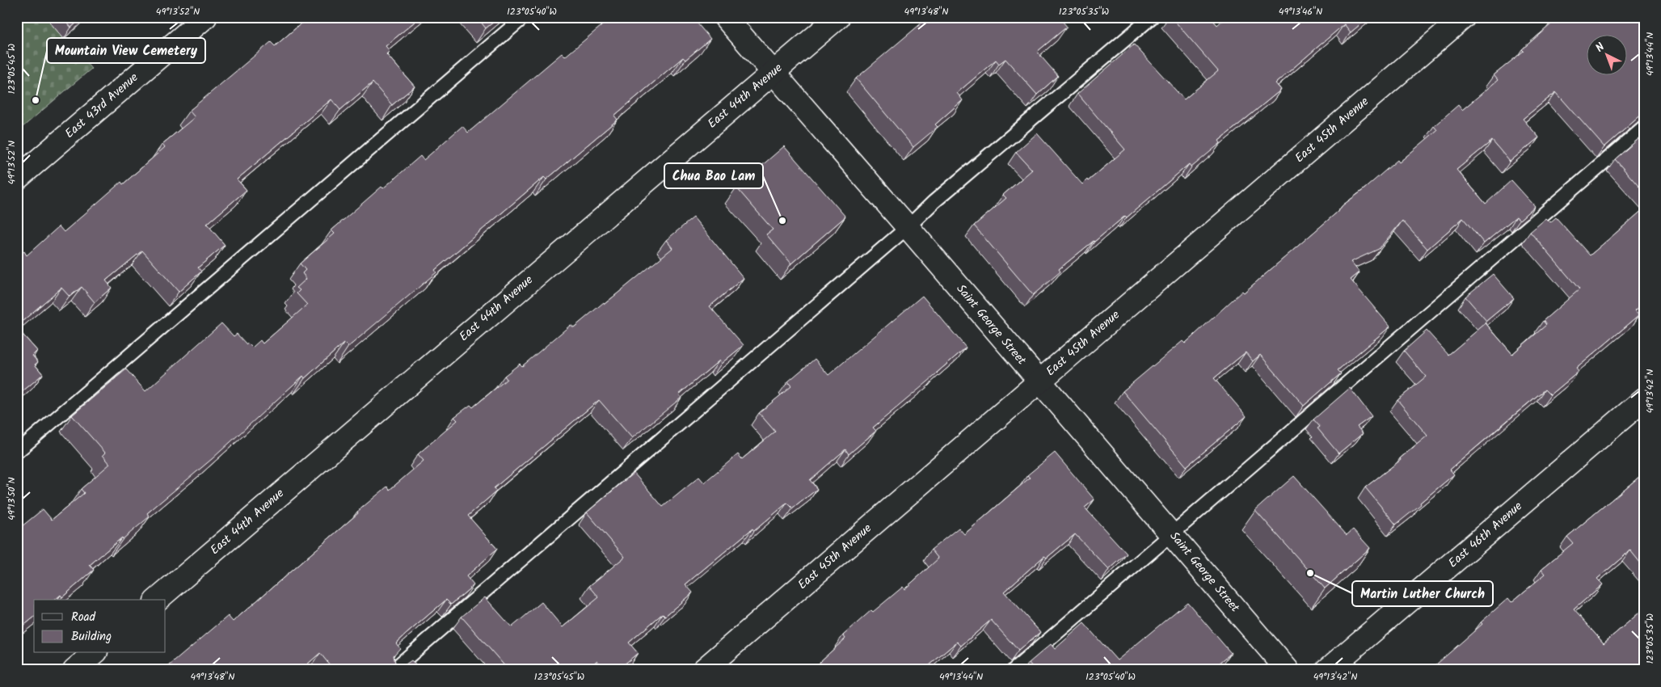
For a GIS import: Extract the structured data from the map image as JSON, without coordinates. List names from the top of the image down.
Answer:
{
  "streets": {
    "street": [
      "East 44th Avenue",
      "East 43rd Avenue",
      "East 45th Avenue",
      "Saint George Street",
      "East 46th Avenue"
    ]
  },
  "crossings": [
    ["East 44th Avenue", "Saint George Street"],
    ["East 45th Avenue", "Saint George Street"]
  ],
  "places": ["Mountain View Cemetery", "Chua Bao Lam", "Martin Luther Church"],
  "legend": ["Road", "Building"],
  "north": "top left",
  "coordinates": [
    "49°13'52\"N",
    "123°05'40\"W",
    "49°13'48\"N",
    "123°05'35\"W",
    "49°13'46\"N",
    "49°13'44\"N",
    "123°05'45\"W",
    "49°13'42\"N",
    "49°13'50\"N"
  ]
}
